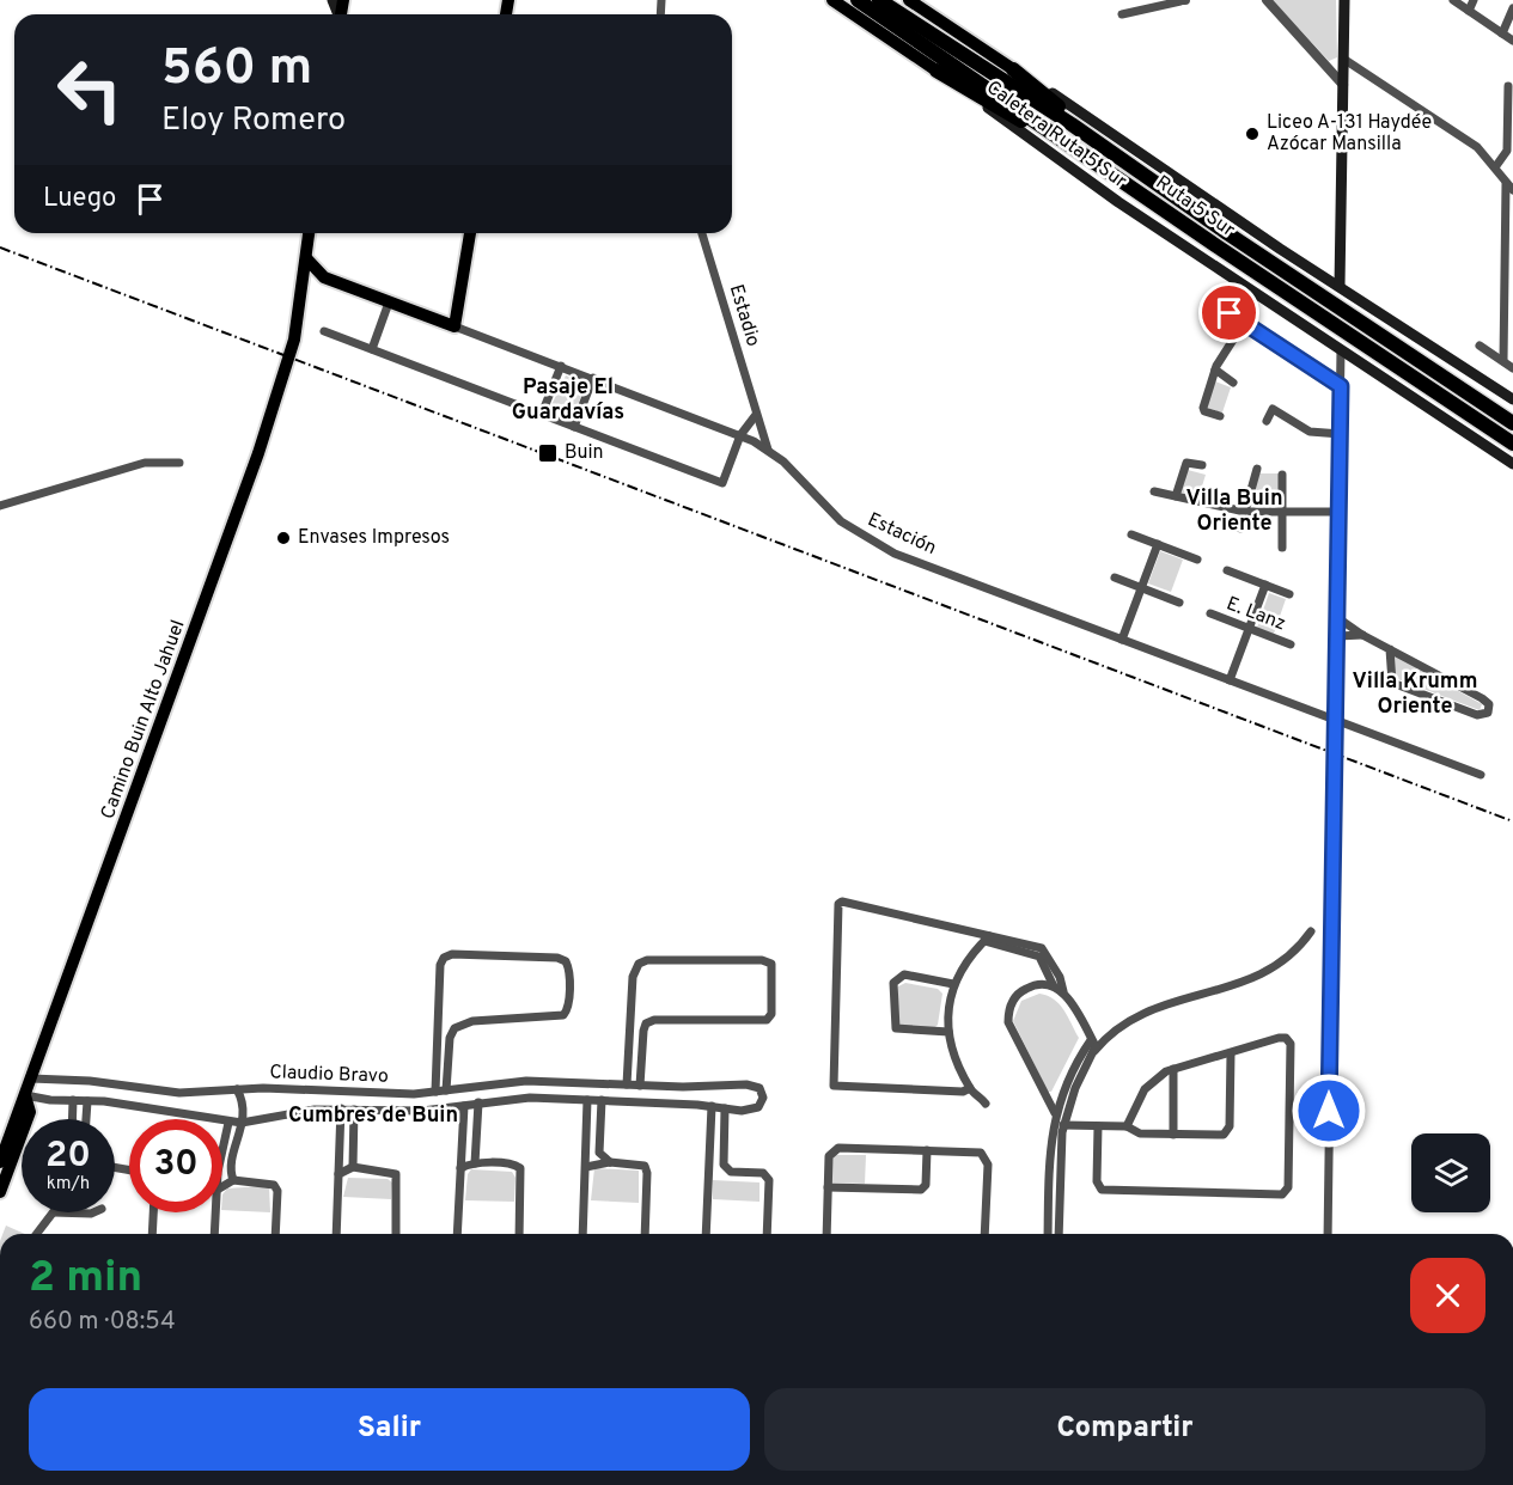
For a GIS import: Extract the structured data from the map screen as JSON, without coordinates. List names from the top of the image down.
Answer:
{
  "streets": {
    "highway": ["Ruta 5 Sur"],
    "main road": ["Caletera Ruta 5 Sur", "Estación", "Camino Buin Alto Jahuel"],
    "street": ["Estadio", "E. Lanz", "Claudio Bravo"]
  },
  "crossings": [
    ["Estadio", "Estación"],
    ["Estación", "Camino Buin Alto Jahuel"],
    ["Camino Buin Alto Jahuel", "Claudio Bravo"]
  ],
  "districts": [
    "Pasaje El Guardavías",
    "Villa Buin Oriente",
    "Villa Krumm Oriente",
    "Cumbres de Buin"
  ],
  "places": {
    "other": ["Liceo A-131 Haydée Azócar Mansilla", "Envases Impresos"],
    "transit": ["Buin"]
  },
  "page": {
    "turn": ["560 m", "Eloy Romero"],
    "then": "Luego",
    "speed": "20 km/h",
    "limit": "30",
    "heading": ["2 min", "660 m · 08:54"],
    "buttons": ["Salir", "Compartir"]
  }
}
